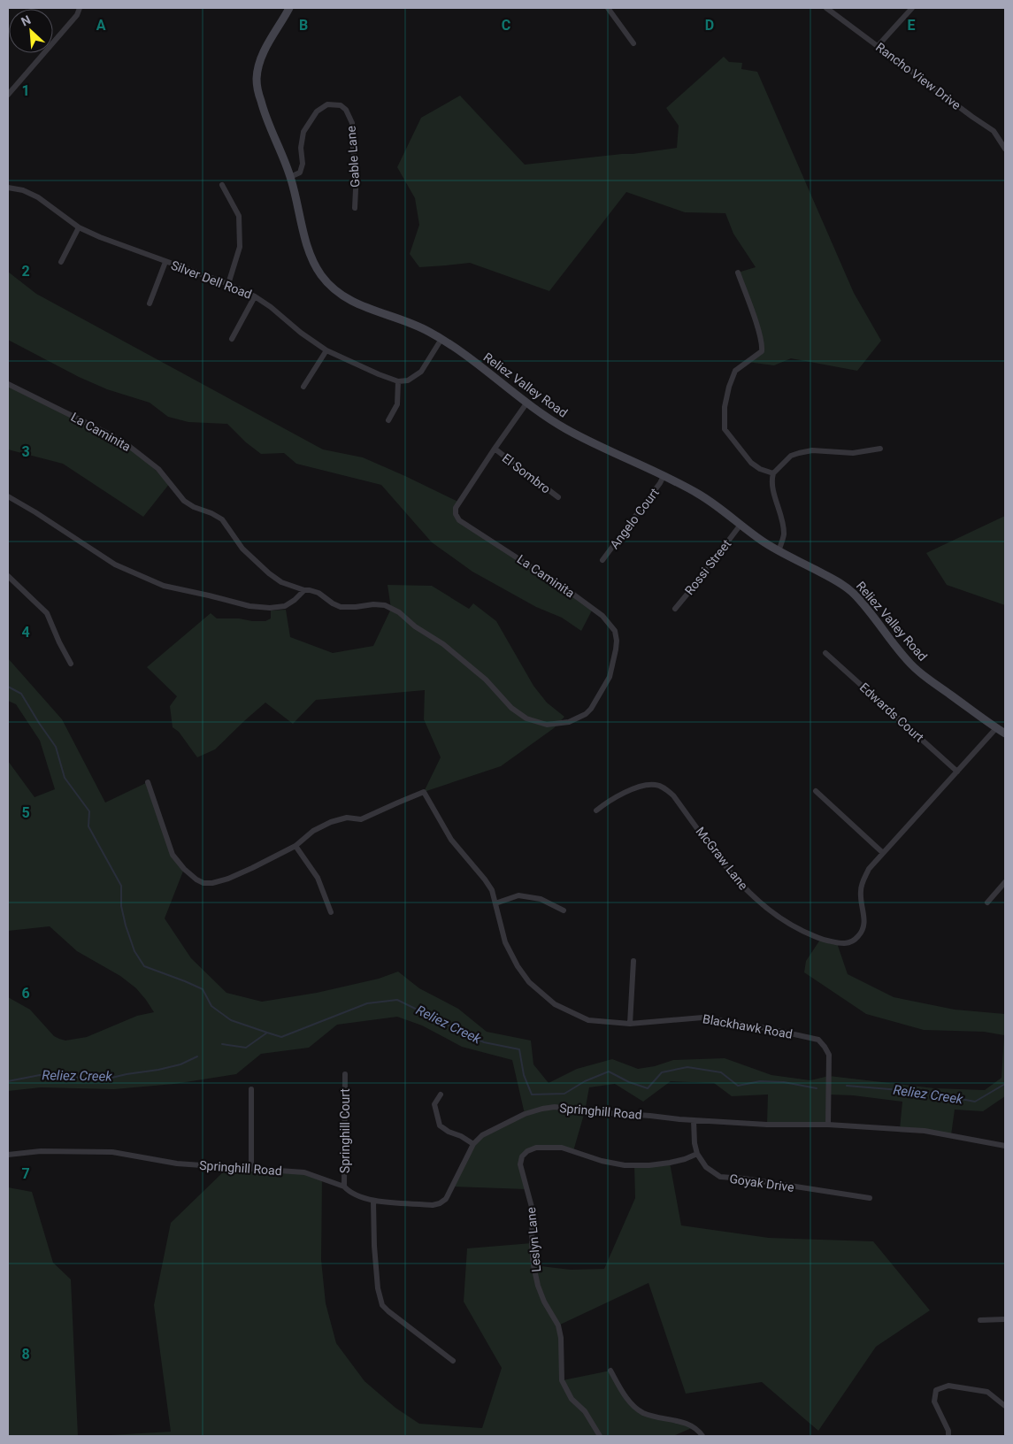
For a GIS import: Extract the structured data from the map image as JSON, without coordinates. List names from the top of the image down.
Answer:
{
  "streets": {
    "main road": ["Reliez Valley Road"],
    "street": [
      "Rancho View Drive",
      "Gable Lane",
      "Silver Dell Road",
      "La Caminita",
      "El Sombro",
      "Angelo Court",
      "Rossi Street",
      "Edwards Court",
      "McGraw Lane",
      "Blackhawk Road",
      "Springhill Road",
      "Springhill Court",
      "Goyak Drive",
      "Leslyn Lane"
    ]
  },
  "crossings": [
    ["Gable Lane", "Reliez Valley Road"],
    ["Reliez Valley Road", "La Caminita"],
    ["Reliez Valley Road", "Angelo Court"],
    ["Reliez Valley Road", "Rossi Street"],
    ["Reliez Valley Road", "McGraw Lane"],
    ["La Caminita", "El Sombro"],
    ["Edwards Court", "McGraw Lane"],
    ["Blackhawk Road", "Springhill Road"],
    ["Springhill Road", "Springhill Court"],
    ["Goyak Drive", "Leslyn Lane"]
  ],
  "water": ["Reliez Creek"],
  "north": "top left",
  "grid": {
    "columns": [
      "A",
      "B",
      "C",
      "D",
      "E"
    ],
    "rows": [
      "1",
      "2",
      "3",
      "4",
      "5",
      "6",
      "7",
      "8"
    ]
  }
}
